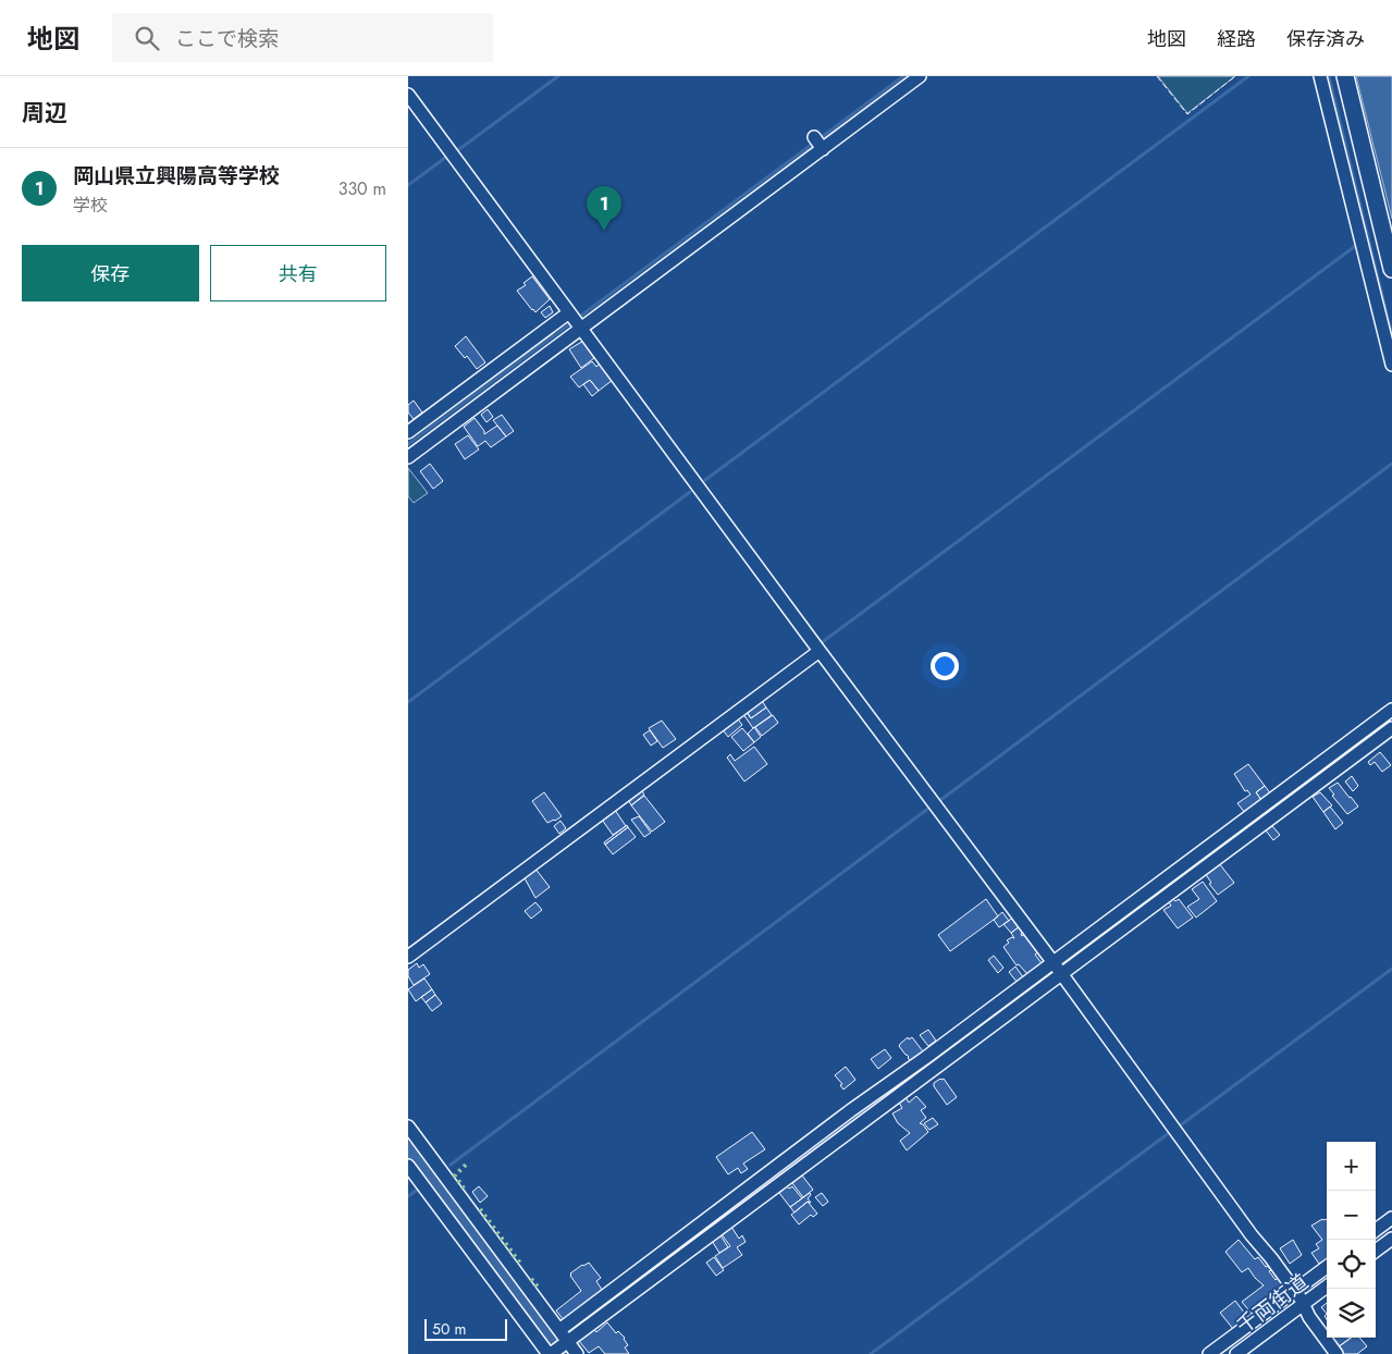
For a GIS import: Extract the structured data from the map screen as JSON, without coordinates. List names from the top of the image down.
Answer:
{
  "streets": {
    "street": ["千両街道"]
  },
  "scale_bar": "50 m",
  "page": {
    "header": "地図",
    "search": "ここで検索",
    "nav": ["地図", "経路", "保存済み"],
    "heading": "周辺",
    "list": [
      {
        "mark": "1",
        "name": "岡山県立興陽高等学校",
        "note": "学校",
        "value": "330 m"
      }
    ],
    "pins": "1",
    "buttons": ["保存", "共有"],
    "map_buttons": ["+", "−"],
    "scale": "50 m"
  }
}
